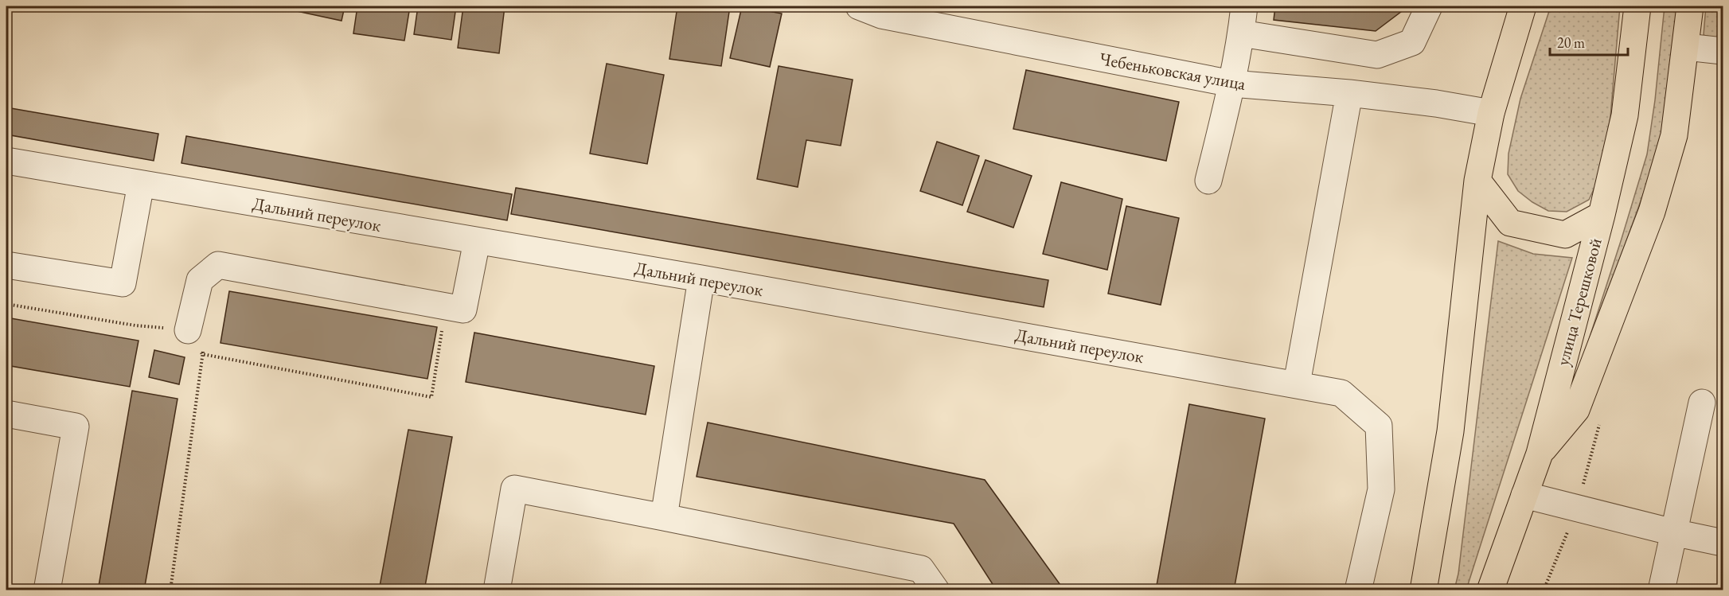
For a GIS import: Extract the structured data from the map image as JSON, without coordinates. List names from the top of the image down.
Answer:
{
  "streets": {
    "main road": ["улица Терешковой"],
    "street": ["Чебеньковская улица", "Дальний переулок"]
  },
  "scale_bar": "20 m"
}
